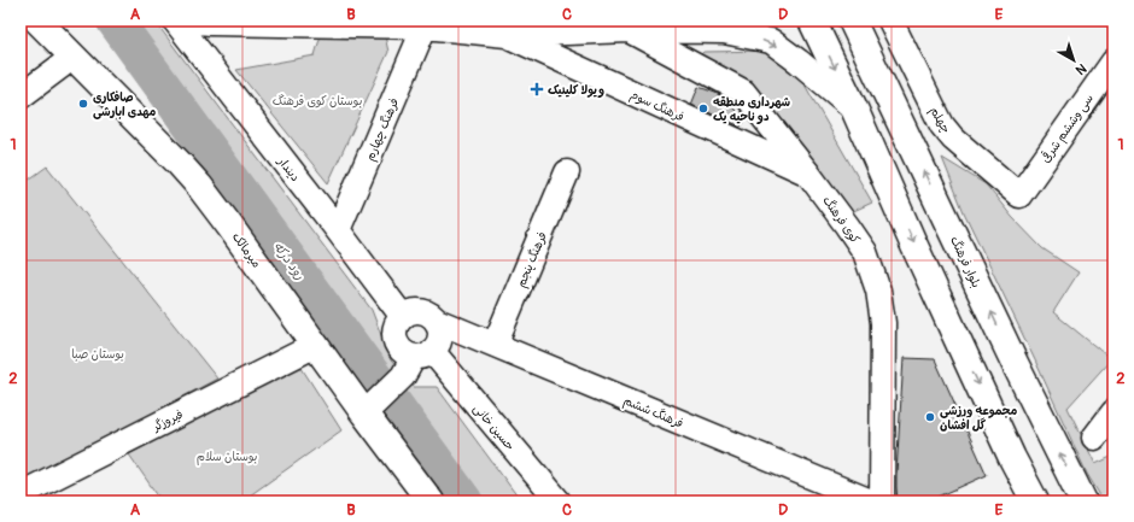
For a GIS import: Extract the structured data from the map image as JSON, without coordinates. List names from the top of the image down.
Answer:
{
  "streets": {
    "main road": ["میرمالک", "بلوار فرهنگ"],
    "street": [
      "فرهنگ سوم",
      "چهلم",
      "سی وششم شرقی",
      "فرهنگ چهارم",
      "دیندار",
      "کوی فرهنگ",
      "فرهنگ پنجم",
      "فرهنگ ششم",
      "فیروزگر",
      "حسین خانی"
    ]
  },
  "crossings": [
    ["فرهنگ سوم", "کوی فرهنگ"],
    ["چهلم", "سی وششم شرقی"],
    ["فرهنگ چهارم", "دیندار"],
    ["دیندار", "فرهنگ ششم"],
    ["دیندار", "حسین خانی"],
    ["میرمالک", "فیروزگر"],
    ["فرهنگ پنجم", "فرهنگ ششم"],
    ["فرهنگ ششم", "حسین خانی"]
  ],
  "water": ["رود درکه"],
  "parks": ["بوستان کوی فرهنگ", "بوستان صبا", "بوستان سلام"],
  "places": {
    "health": ["ویولا کلینیک"],
    "other": ["صافکاری مهدی ابارشی", "شهرداری منطقه دو ناحیه یک", "مجموعه ورزشی گل افشان"]
  },
  "north": "bottom right",
  "grid": {
    "columns": [
      "A",
      "B",
      "C",
      "D",
      "E"
    ],
    "rows": ["1", "2"]
  }
}
